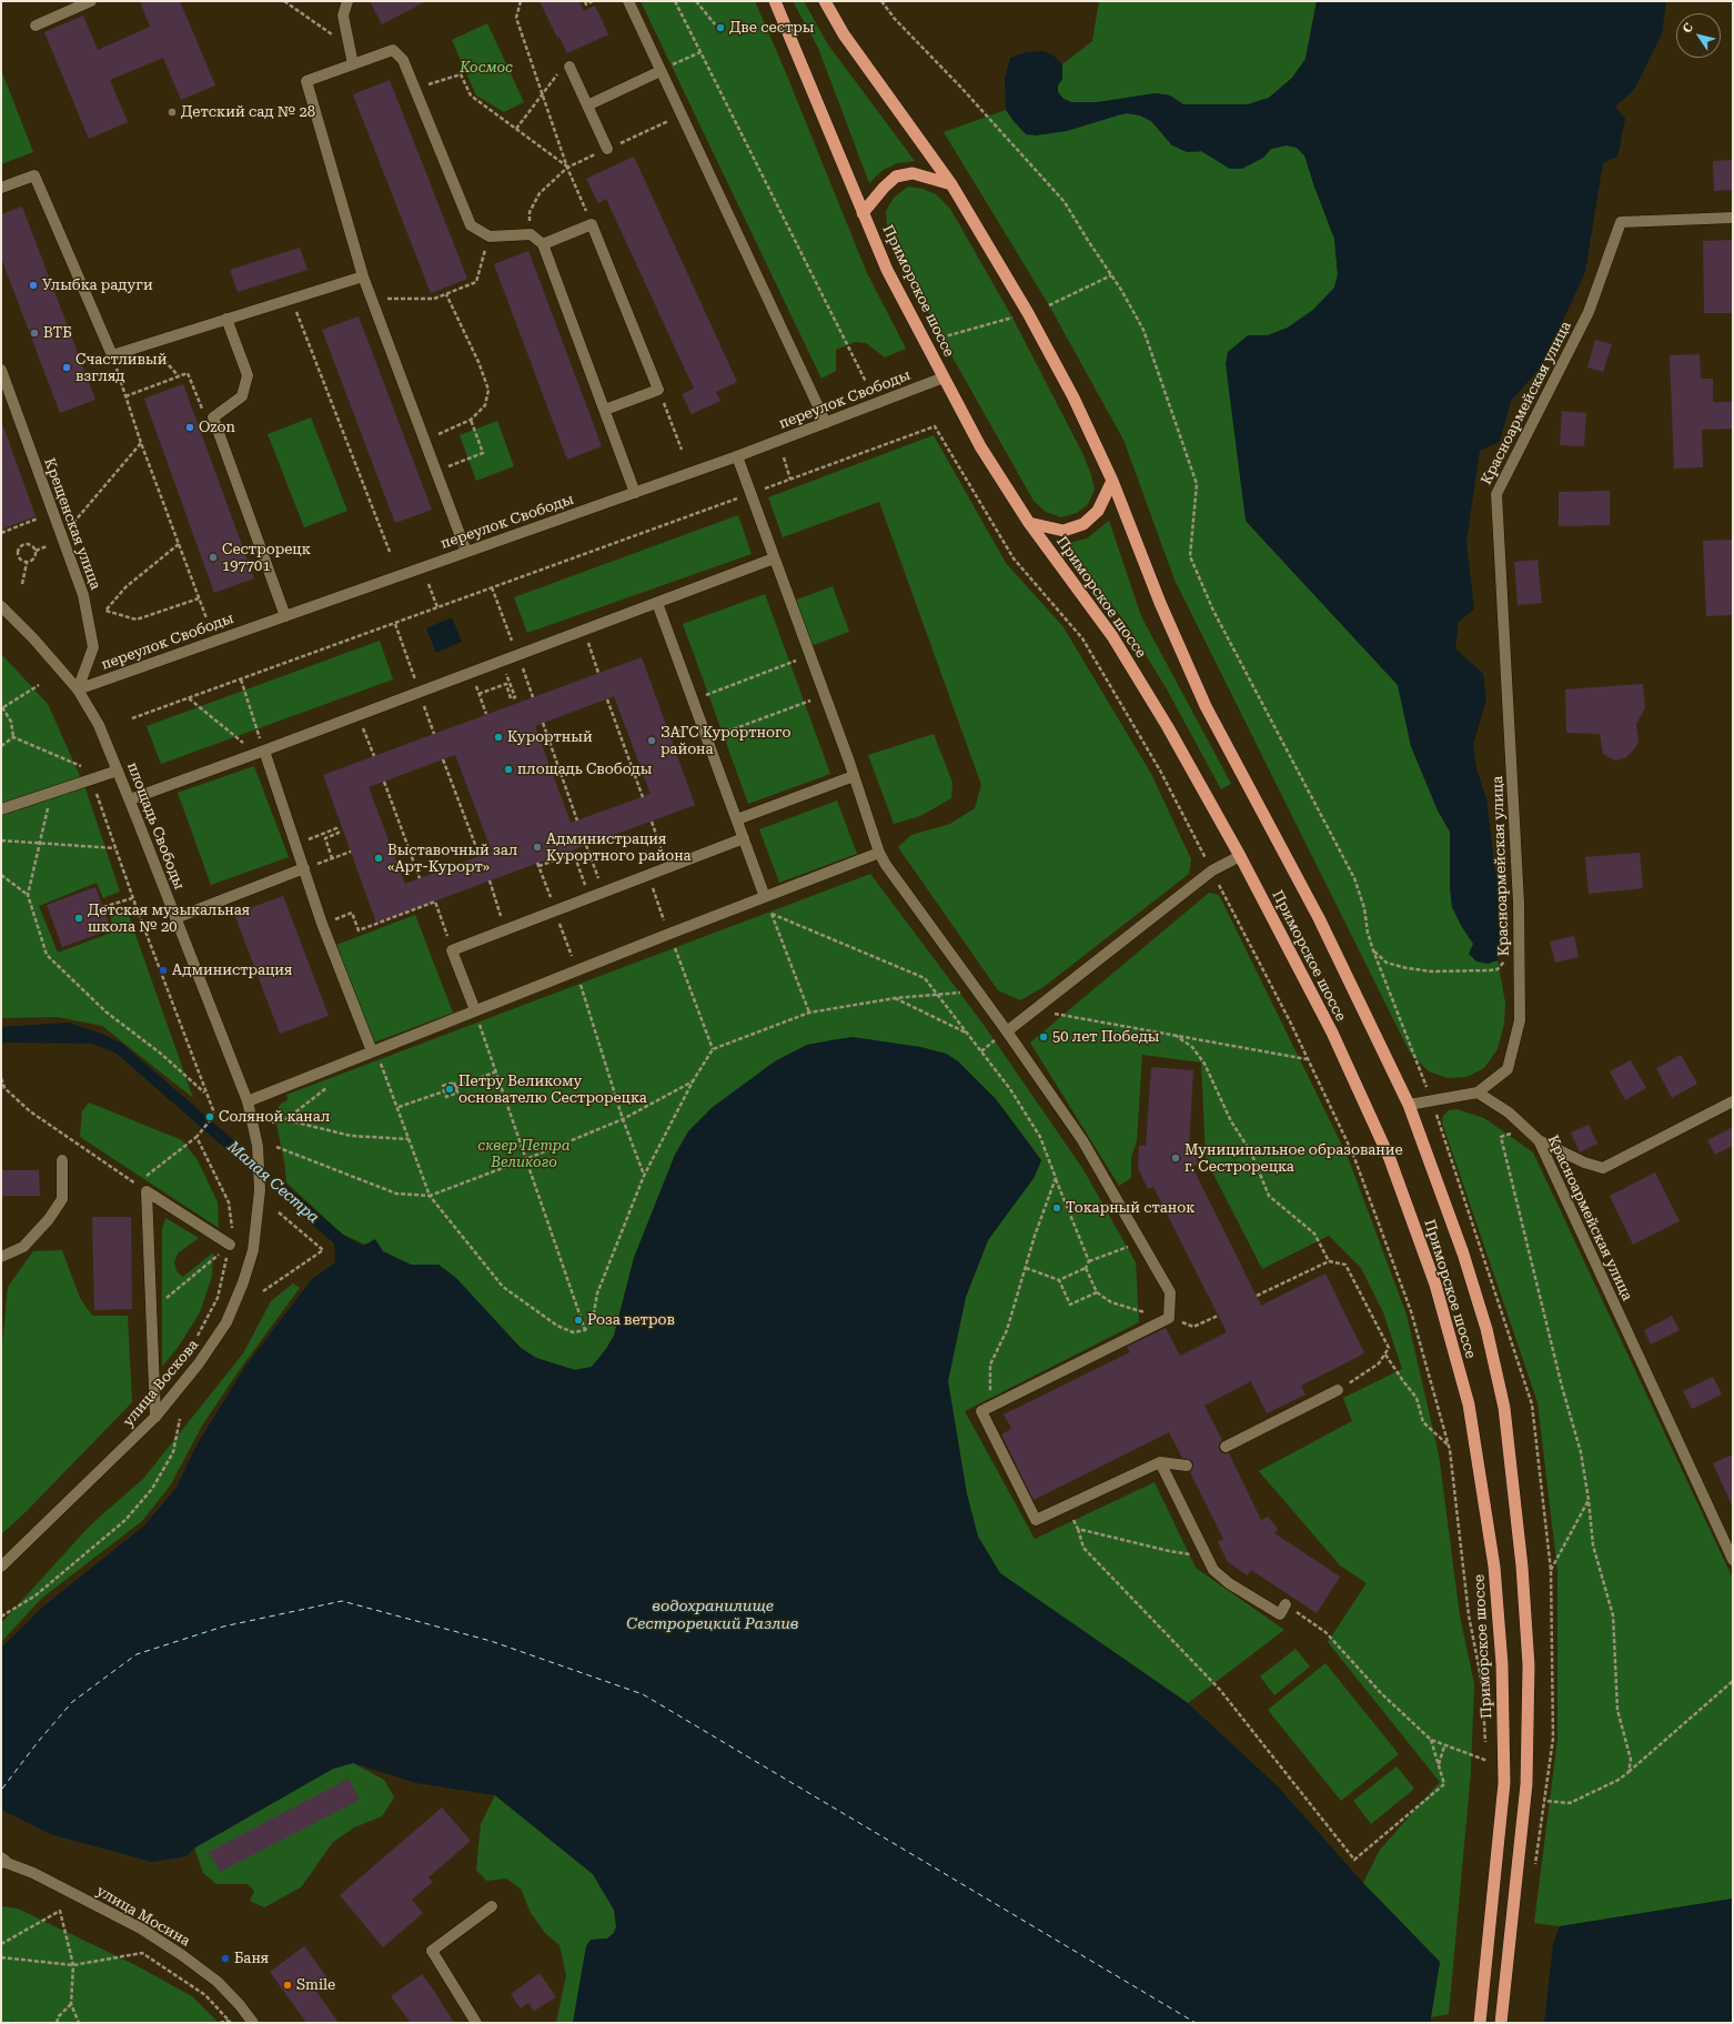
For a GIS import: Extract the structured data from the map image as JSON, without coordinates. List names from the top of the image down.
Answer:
{
  "streets": {
    "highway": ["Приморское шоссе"],
    "street": [
      "переулок Свободы",
      "Красноармейская улица",
      "Крещенская улица",
      "площадь Свободы",
      "улица Воскова",
      "улица Мосина"
    ]
  },
  "crossings": [
    ["Приморское шоссе", "переулок Свободы"],
    ["переулок Свободы", "Крещенская улица"],
    ["переулок Свободы", "площадь Свободы"],
    ["Крещенская улица", "площадь Свободы"],
    ["площадь Свободы", "улица Воскова"]
  ],
  "water": ["Малая Сестра", "водохранилище Сестрорецкий Разлив"],
  "parks": ["Космос", "сквер Петра Великого"],
  "places": [
    "Две сестры",
    "Детский сад № 28",
    "Улыбка радуги",
    "ВТБ",
    "Счастливый взгляд",
    "Ozon",
    "Сестрорецк 197701",
    "Курортный",
    "ЗАГС Курортного района",
    "площадь Свободы",
    "Администрация Курортного района",
    "Выставочный зал «Арт-Курорт»",
    "Детская музыкальная школа № 20",
    "Администрация",
    "50 лет Победы",
    "Петру Великому основателю Сестрорецка",
    "Соляной канал",
    "Муниципальное образование г. Сестрорецка",
    "Токарный станок",
    "Роза ветров",
    "Баня",
    "Smile"
  ],
  "north": "top left"
}
